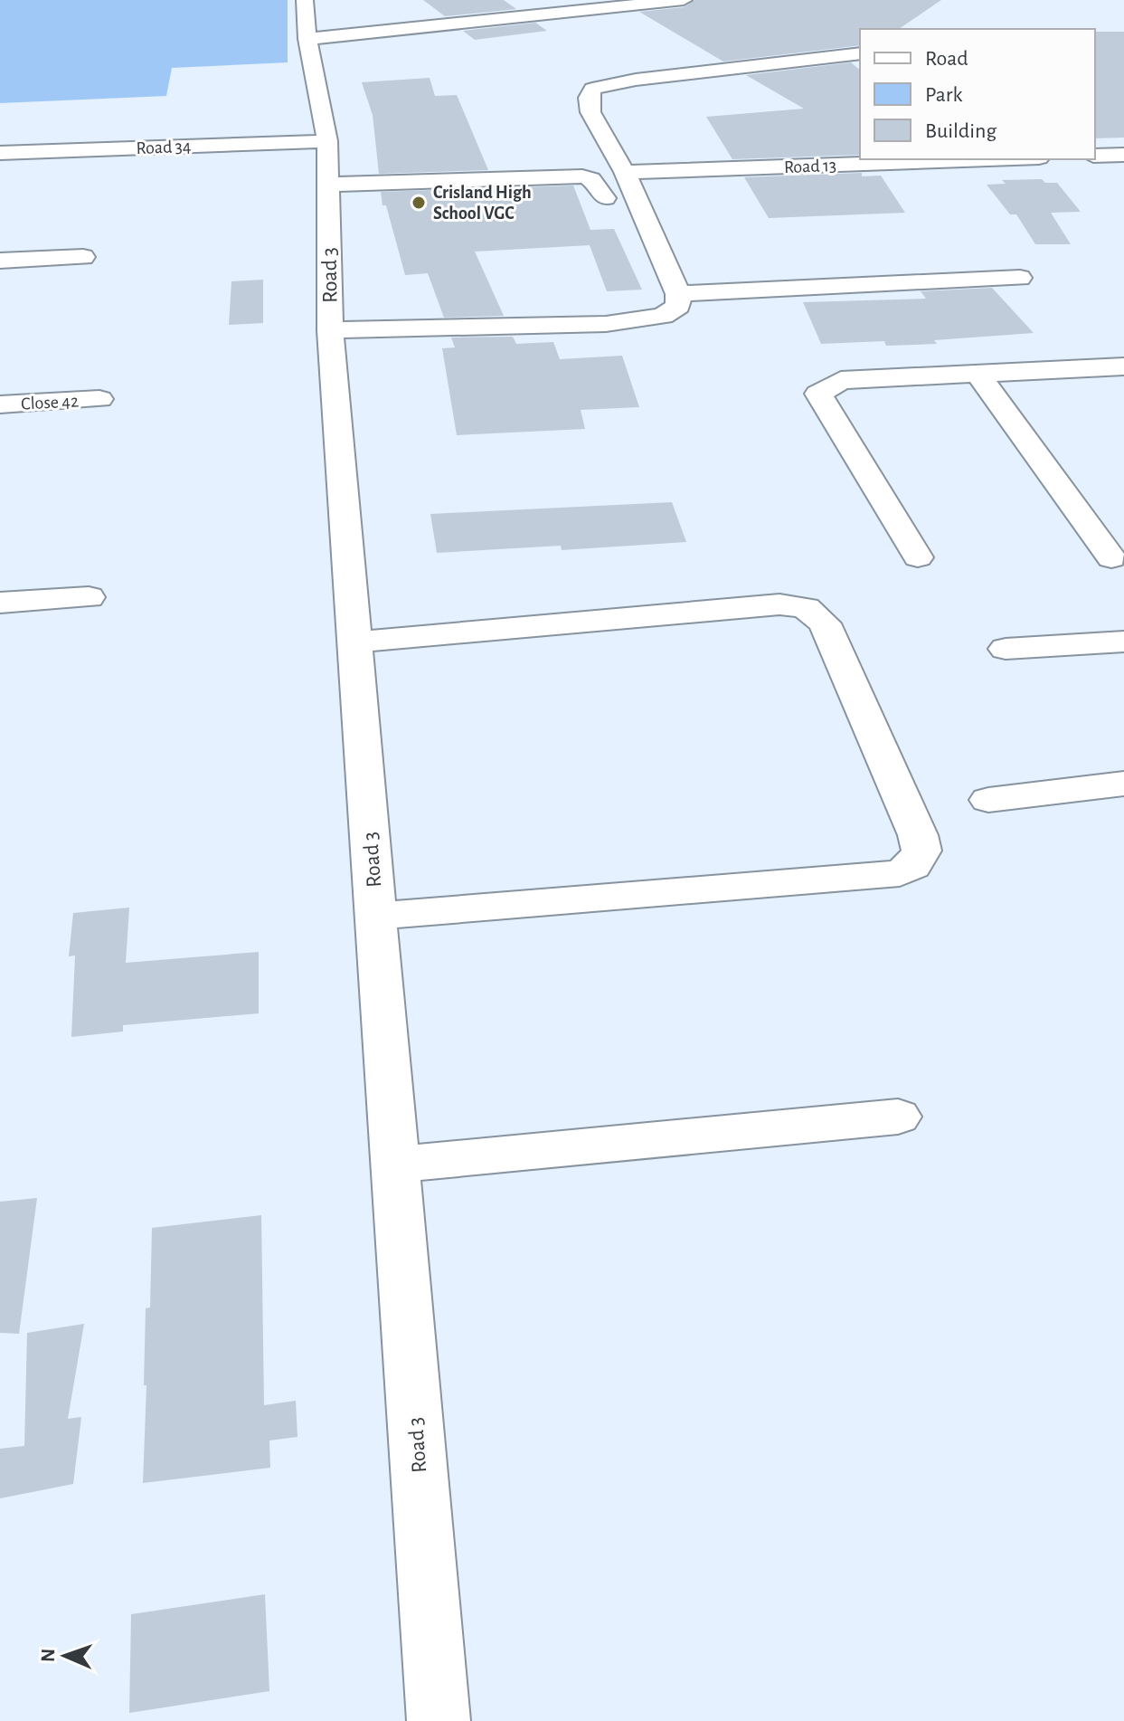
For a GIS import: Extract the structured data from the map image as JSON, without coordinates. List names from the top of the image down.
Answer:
{
  "streets": {
    "street": [
      "Road 34",
      "Road 13",
      "Road 3",
      "Close 42"
    ]
  },
  "crossings": [
    ["Road 34", "Road 3"]
  ],
  "places": ["Crisland High School VGC"],
  "legend": ["Road", "Park", "Building"],
  "north": "left"
}
